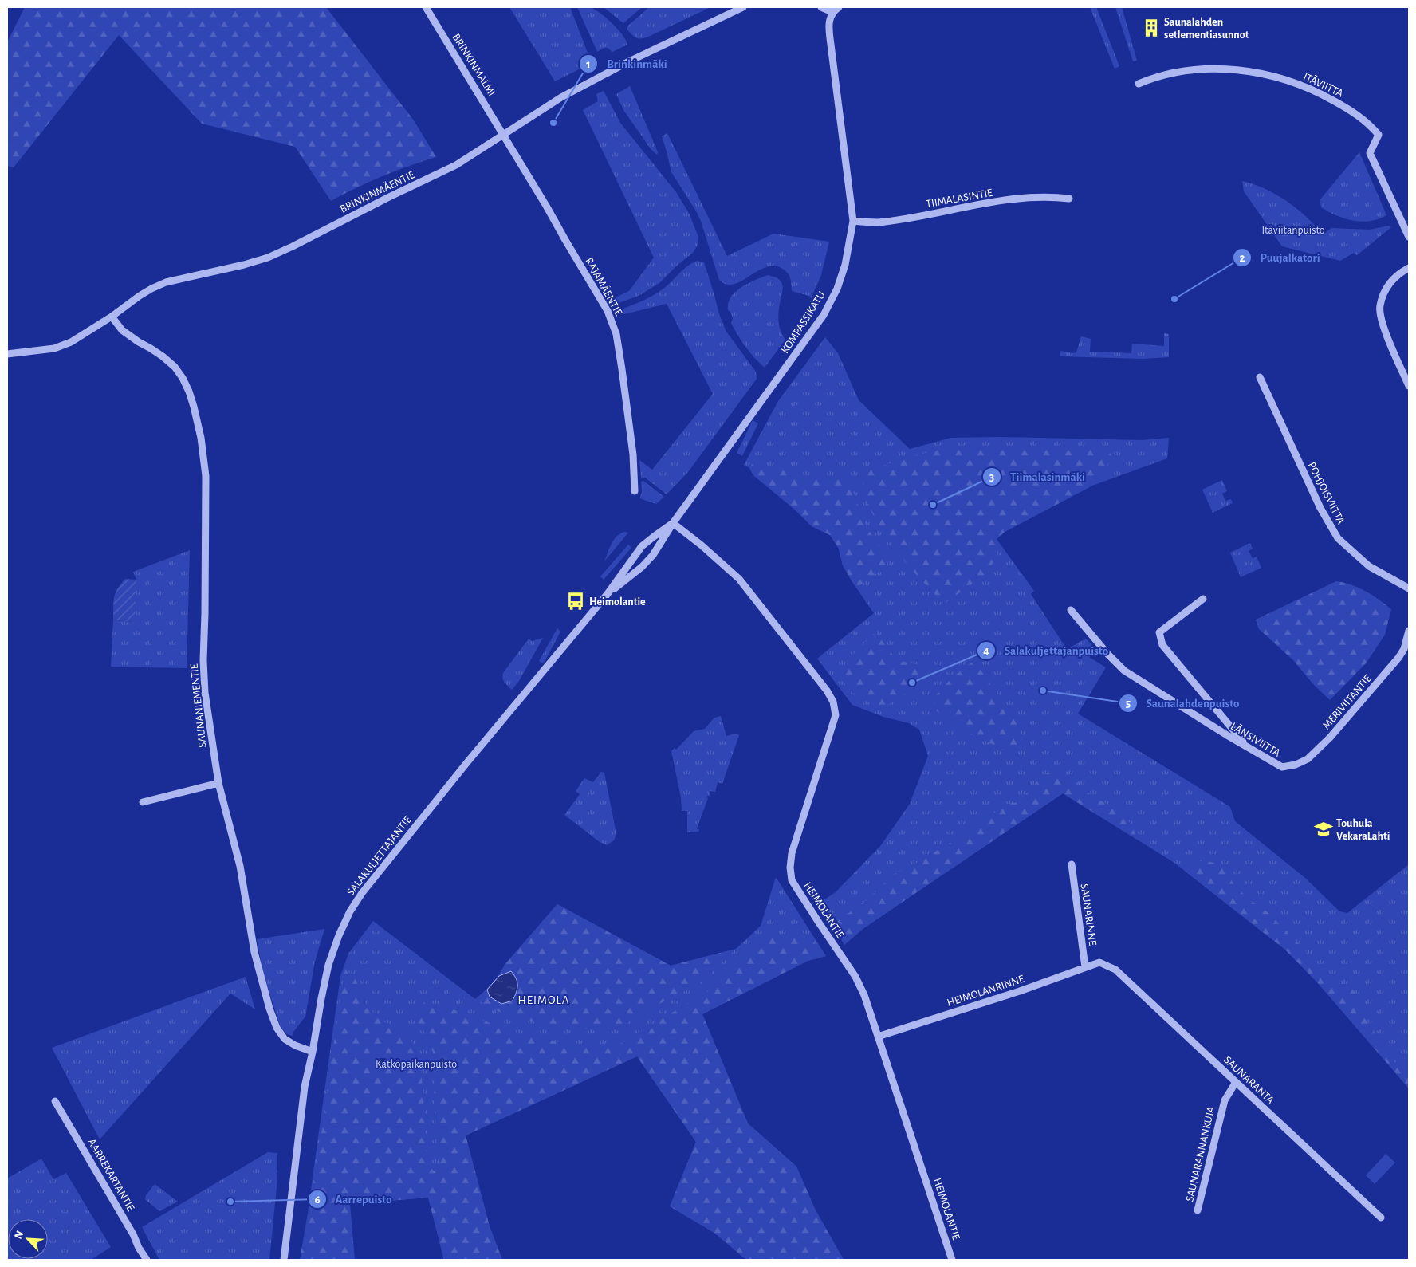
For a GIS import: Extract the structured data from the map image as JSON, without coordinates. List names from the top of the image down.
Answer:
{
  "streets": {
    "street": [
      "BRINKINMALMI",
      "ITÄVIITTA",
      "BRINKINMÄENTIE",
      "TIIMALASINTIE",
      "RAJAMÄENTIE",
      "KOMPASSIKATU",
      "POHJOISVIITTA",
      "MERIVIITANTIE",
      "SAUNANIEMENTIE",
      "LÄNSIVIITTA",
      "SALAKULJETTAJANTIE",
      "HEIMOLANTIE",
      "SAUNARINNE",
      "HEIMOLANRINNE",
      "SAUNARANTA",
      "SAUNARANNANKUJA",
      "AARREKARTANTIE"
    ]
  },
  "crossings": [
    ["BRINKINMALMI", "BRINKINMÄENTIE"],
    ["BRINKINMALMI", "RAJAMÄENTIE"],
    ["BRINKINMÄENTIE", "RAJAMÄENTIE"],
    ["BRINKINMÄENTIE", "SAUNANIEMENTIE"],
    ["TIIMALASINTIE", "KOMPASSIKATU"],
    ["KOMPASSIKATU", "SALAKULJETTAJANTIE"],
    ["KOMPASSIKATU", "HEIMOLANTIE"],
    ["MERIVIITANTIE", "LÄNSIVIITTA"],
    ["SAUNANIEMENTIE", "SALAKULJETTAJANTIE"],
    ["SALAKULJETTAJANTIE", "HEIMOLANTIE"],
    ["HEIMOLANTIE", "HEIMOLANRINNE"],
    ["SAUNARINNE", "HEIMOLANRINNE"],
    ["HEIMOLANRINNE", "SAUNARANTA"],
    ["SAUNARANTA", "SAUNARANNANKUJA"]
  ],
  "districts": ["HEIMOLA"],
  "parks": ["Itäviitanpuisto", "Kätköpaikanpuisto"],
  "places": {
    "building": ["Saunalahden setlementiasunnot"],
    "other": [
      "Brinkinmäki",
      "Puujalkatori",
      "Tiimalasinmäki",
      "Salakuljettajanpuisto",
      "Saunalahdenpuisto",
      "Aarrepuisto"
    ],
    "bus stop": ["Heimolantie"],
    "school or university": ["Touhula VekaraLahti"]
  },
  "north": "top left"
}
